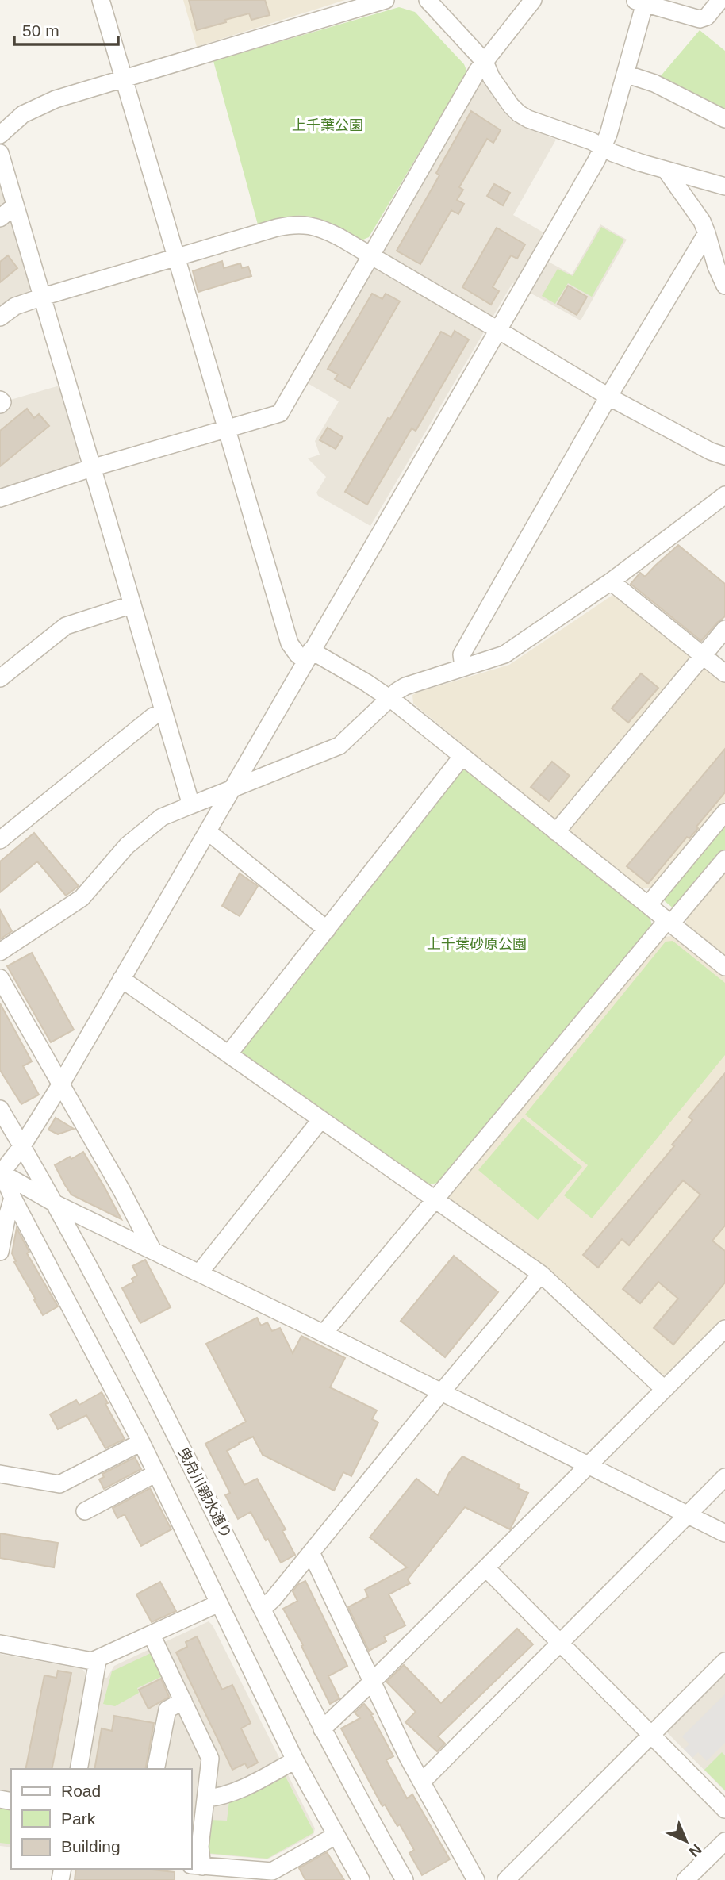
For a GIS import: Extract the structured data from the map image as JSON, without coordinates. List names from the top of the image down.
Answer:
{
  "streets": {
    "street": ["曳舟川親水通り"]
  },
  "parks": ["上千葉公園", "上千葉砂原公園"],
  "legend": ["Road", "Park", "Building"],
  "scale_bar": "50 m",
  "north": "bottom right"
}
